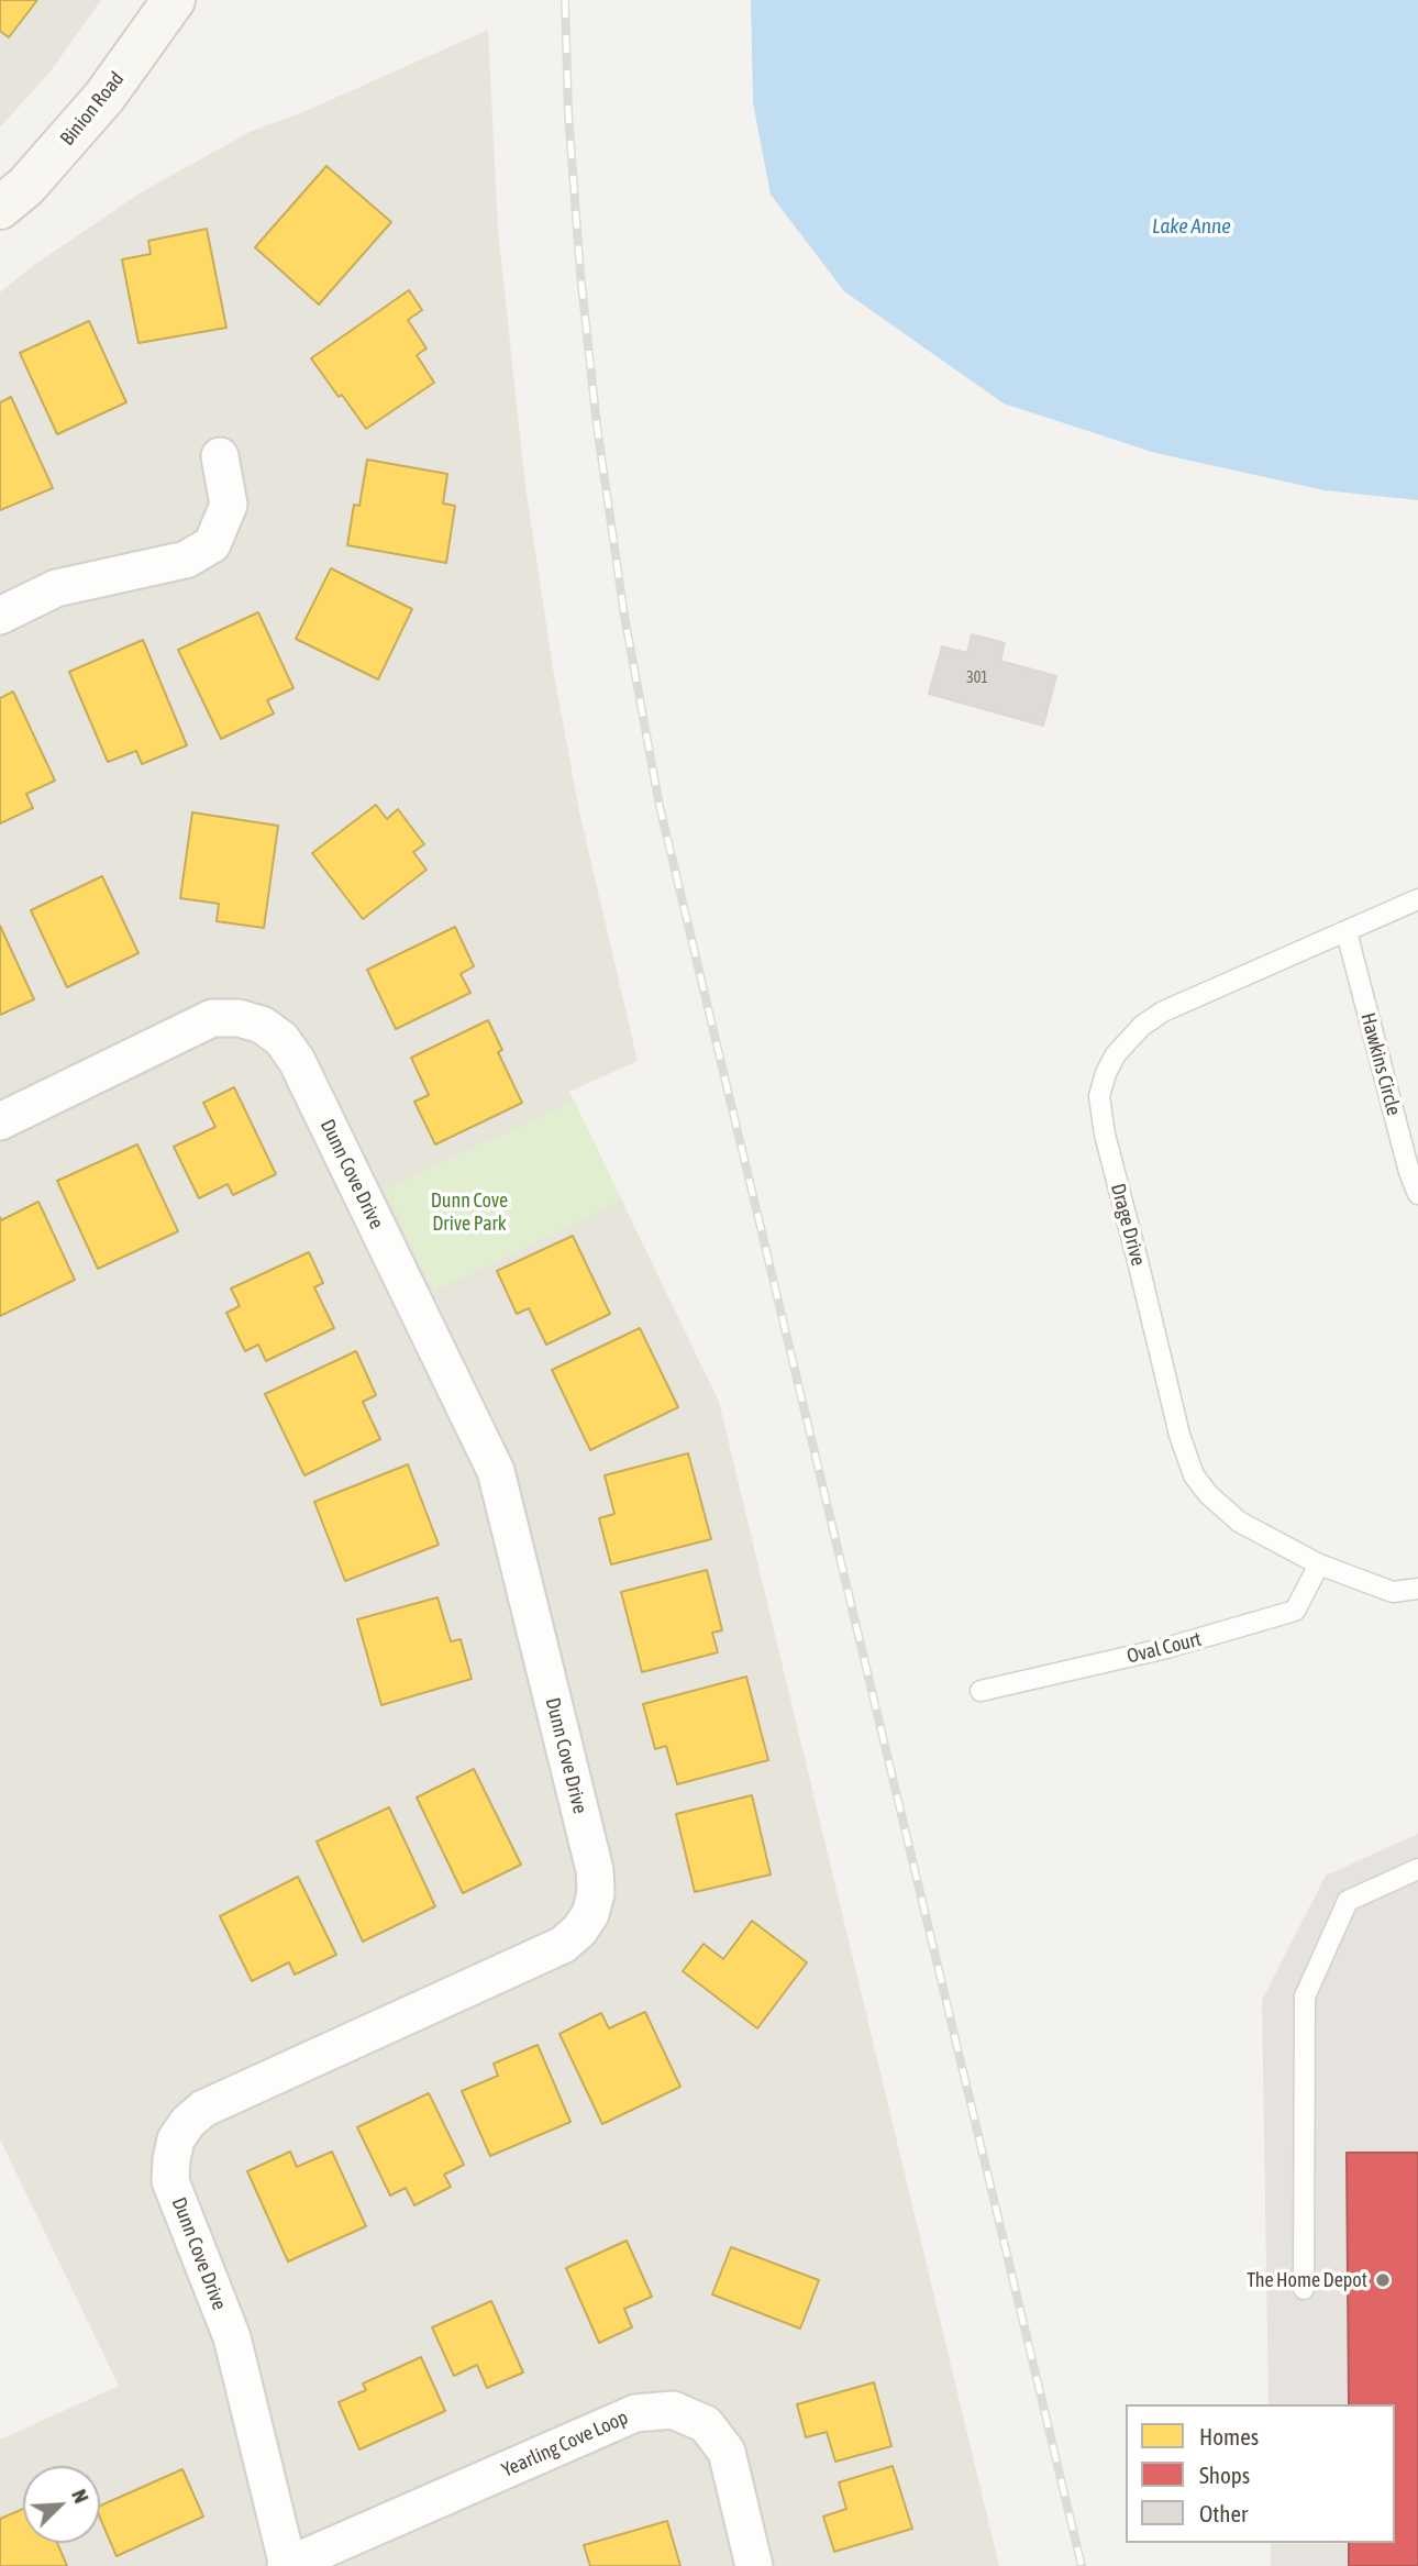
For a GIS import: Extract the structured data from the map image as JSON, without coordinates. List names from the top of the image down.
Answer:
{
  "streets": {
    "main road": ["Binion Road"],
    "street": ["Dunn Cove Drive", "Yearling Cove Loop"],
    "lane": ["Hawkins Circle", "Drage Drive", "Oval Court"]
  },
  "crossings": [
    ["Hawkins Circle", "Drage Drive"],
    ["Dunn Cove Drive", "Yearling Cove Loop"],
    ["Drage Drive", "Oval Court"]
  ],
  "water": ["Lake Anne"],
  "parks": ["Dunn Cove Drive Park"],
  "places": ["The Home Depot"],
  "house_numbers": ["301"],
  "legend": ["Homes", "Shops", "Other"],
  "north": "top right"
}
